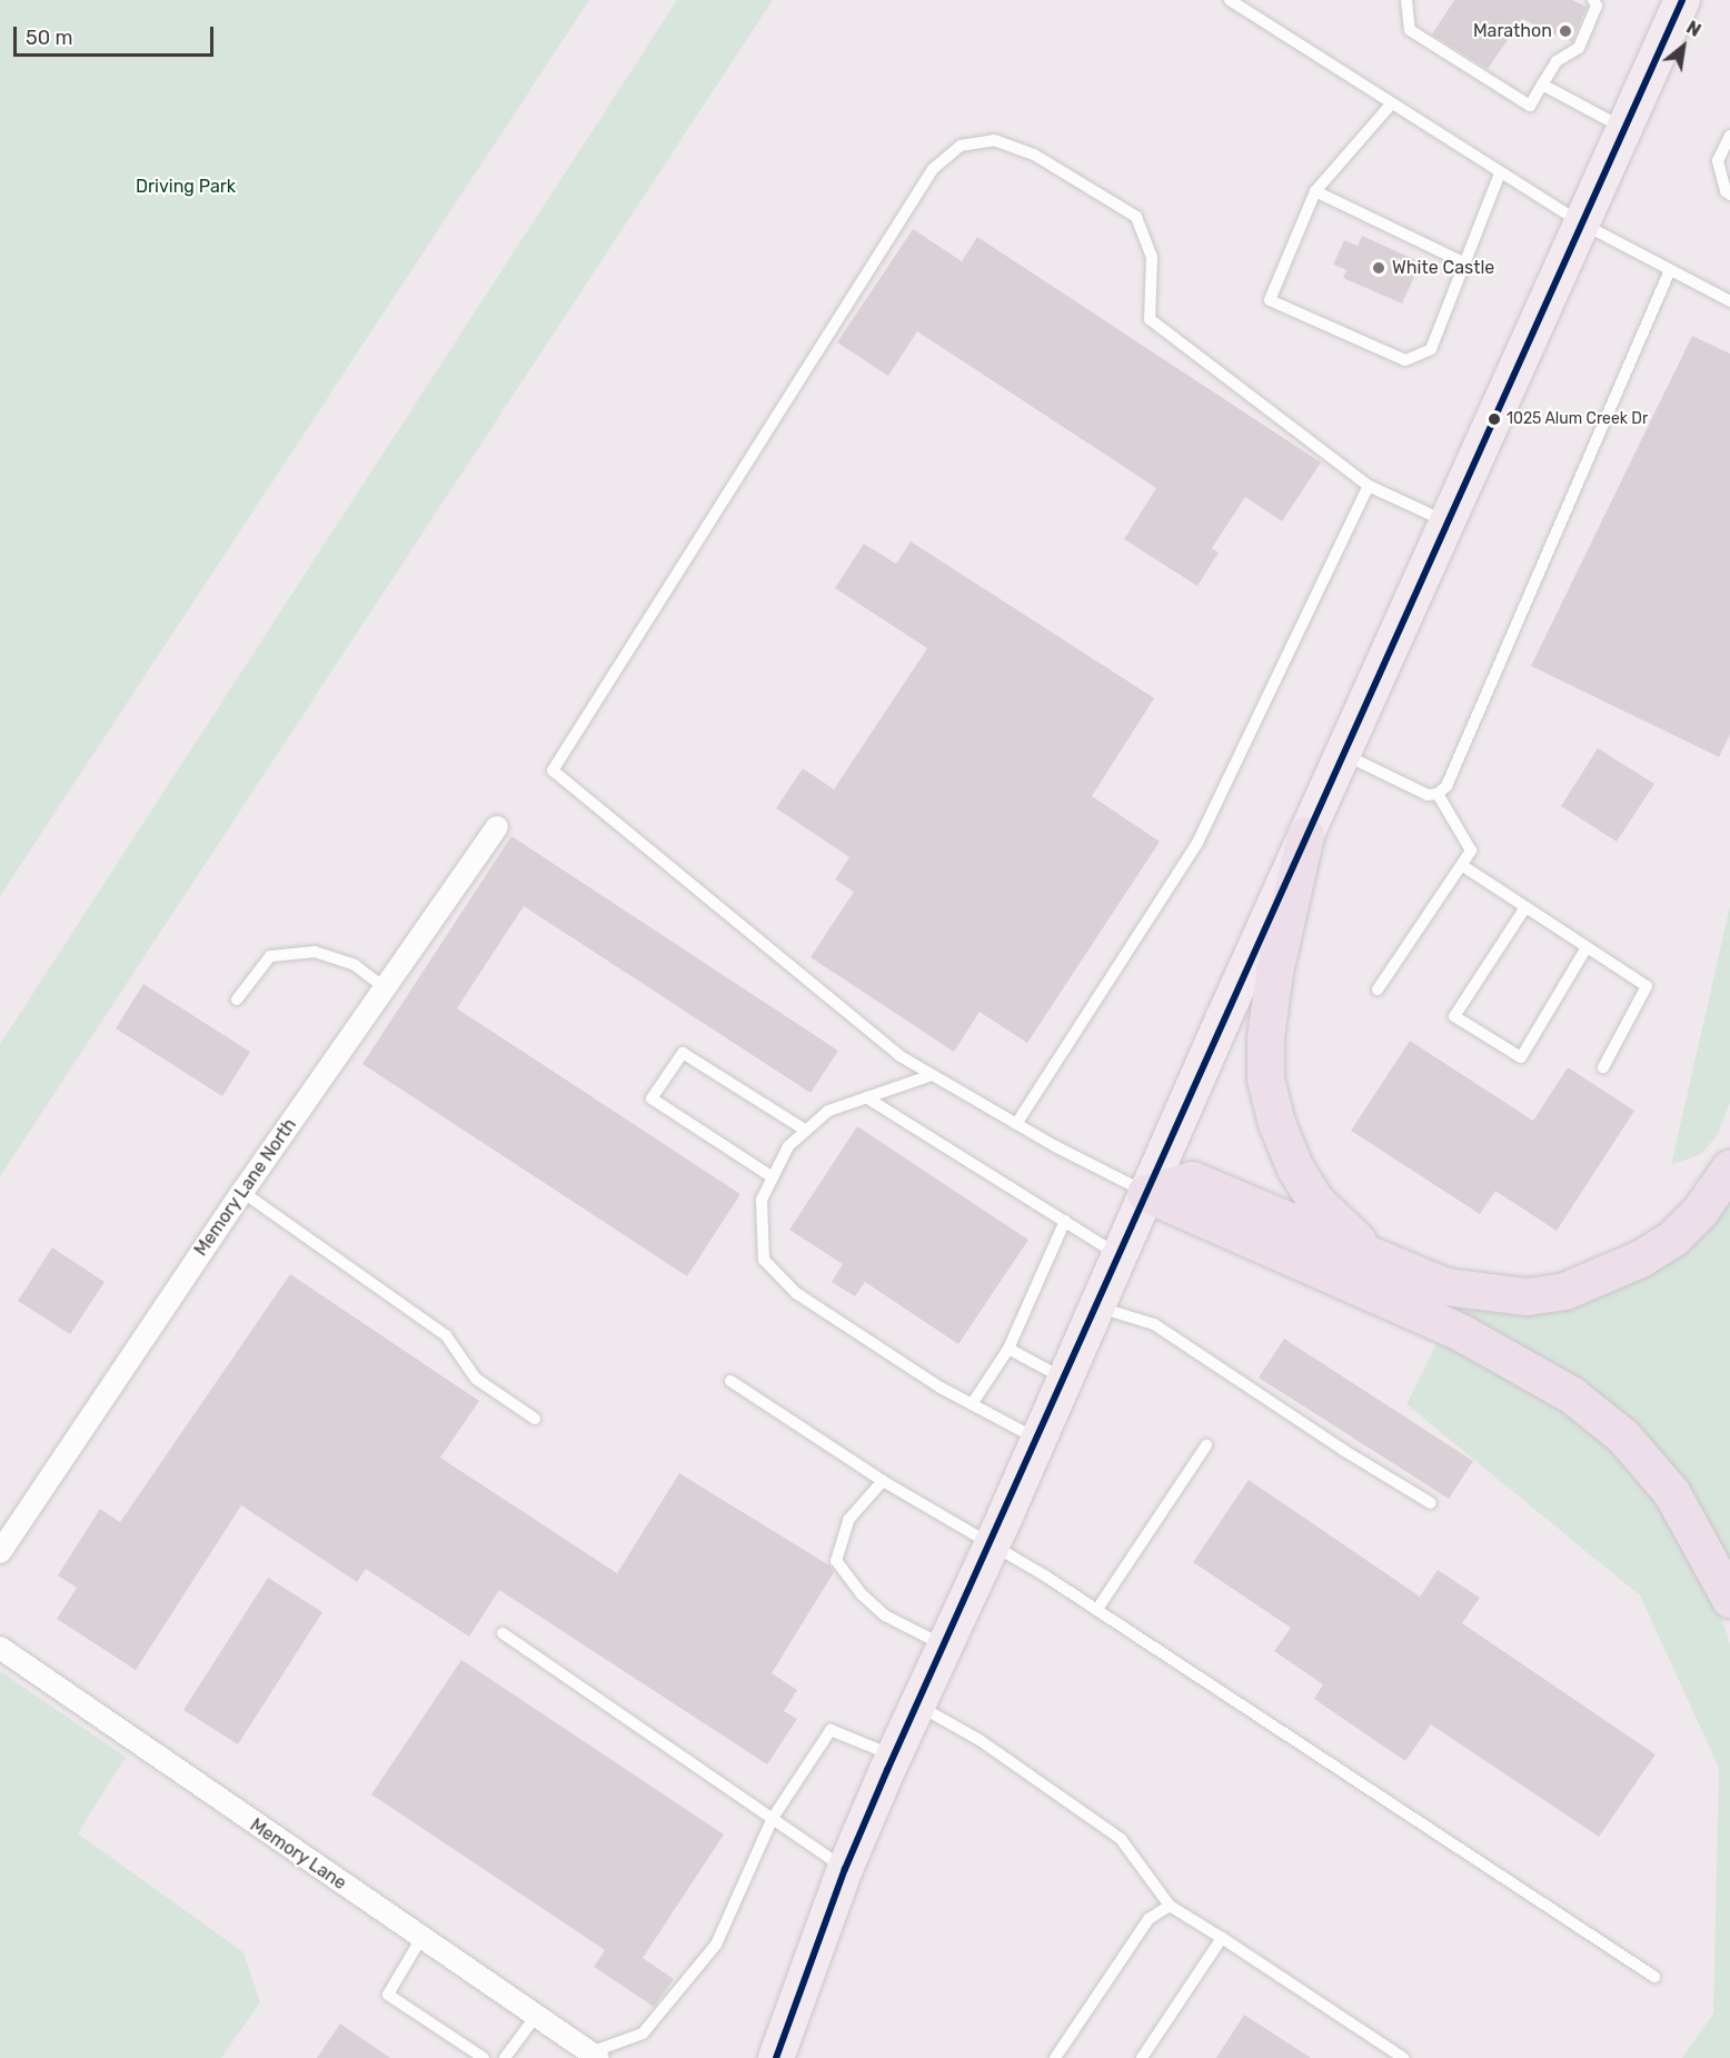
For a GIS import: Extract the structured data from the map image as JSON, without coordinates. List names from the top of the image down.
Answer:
{
  "streets": {
    "street": ["Memory Lane North", "Memory Lane"]
  },
  "parks": ["Driving Park"],
  "places": ["Marathon", "White Castle", "1025 Alum Creek Dr"],
  "scale_bar": "50 m",
  "north": "top right"
}
